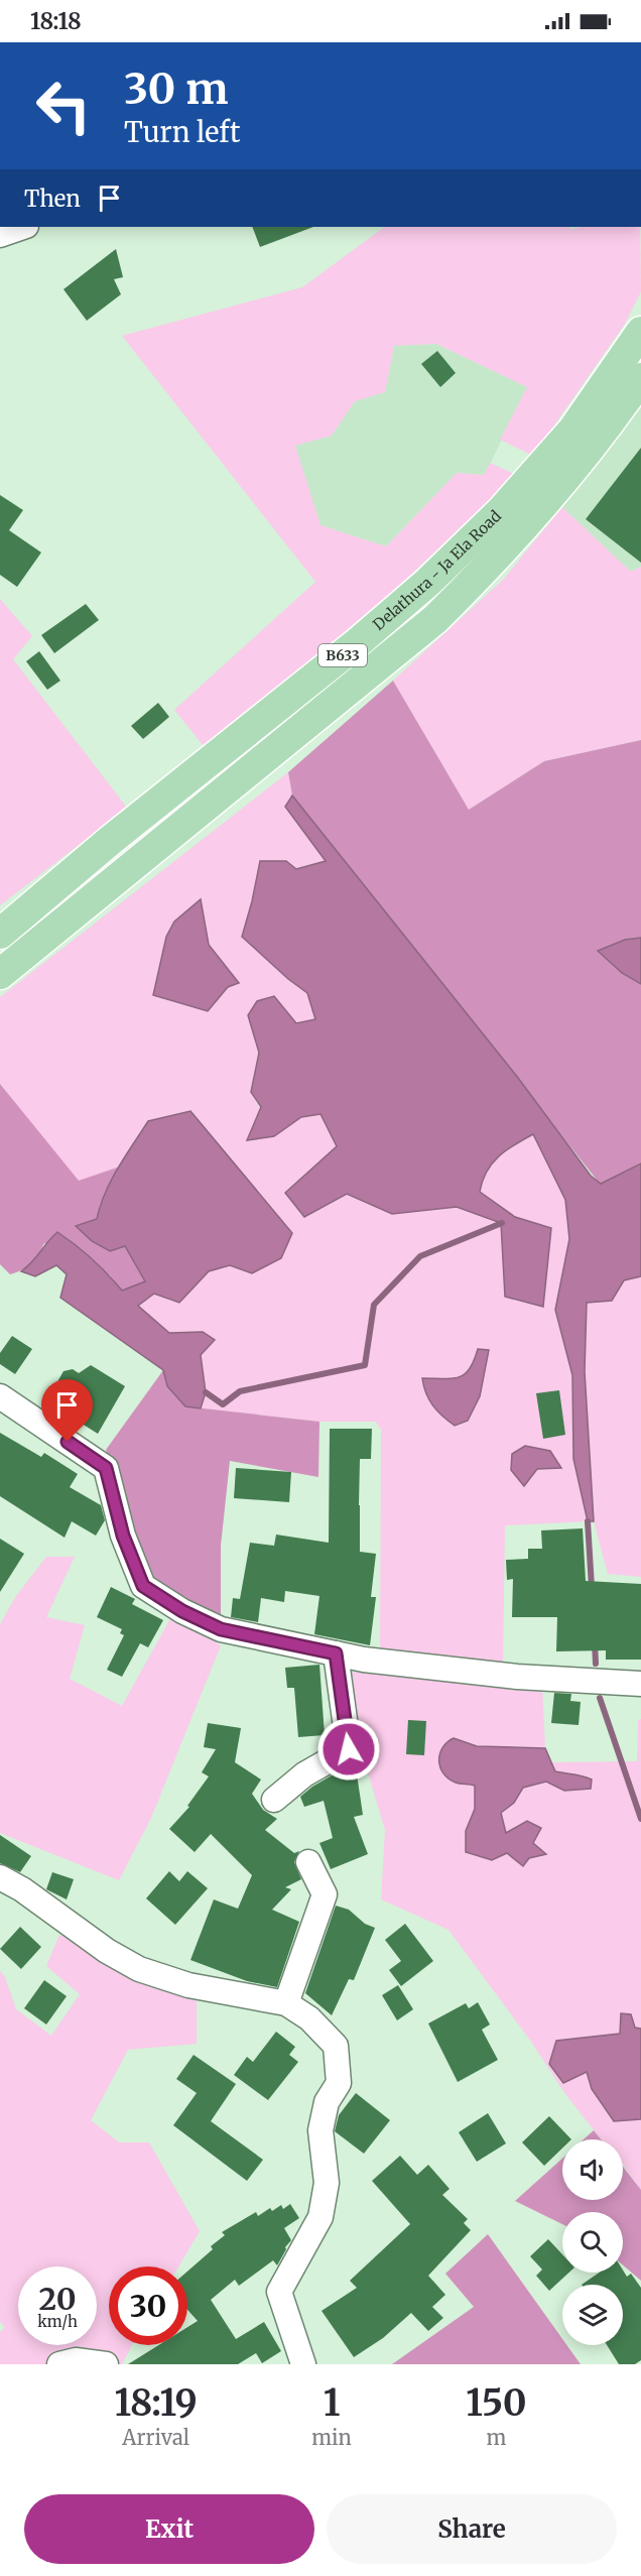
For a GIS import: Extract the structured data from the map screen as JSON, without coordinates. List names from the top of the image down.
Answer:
{
  "streets": {
    "main road": ["Delathura - Ja Ela Road", "B633"]
  },
  "page": {
    "status": "18:18",
    "turn": ["30 m", "Turn left"],
    "then": "Then",
    "speed": "20 km/h",
    "limit": "30",
    "eta": [
      "18:19",
      "Arrival",
      "1",
      "min",
      "150",
      "m"
    ],
    "buttons": ["Exit", "Share"]
  }
}
